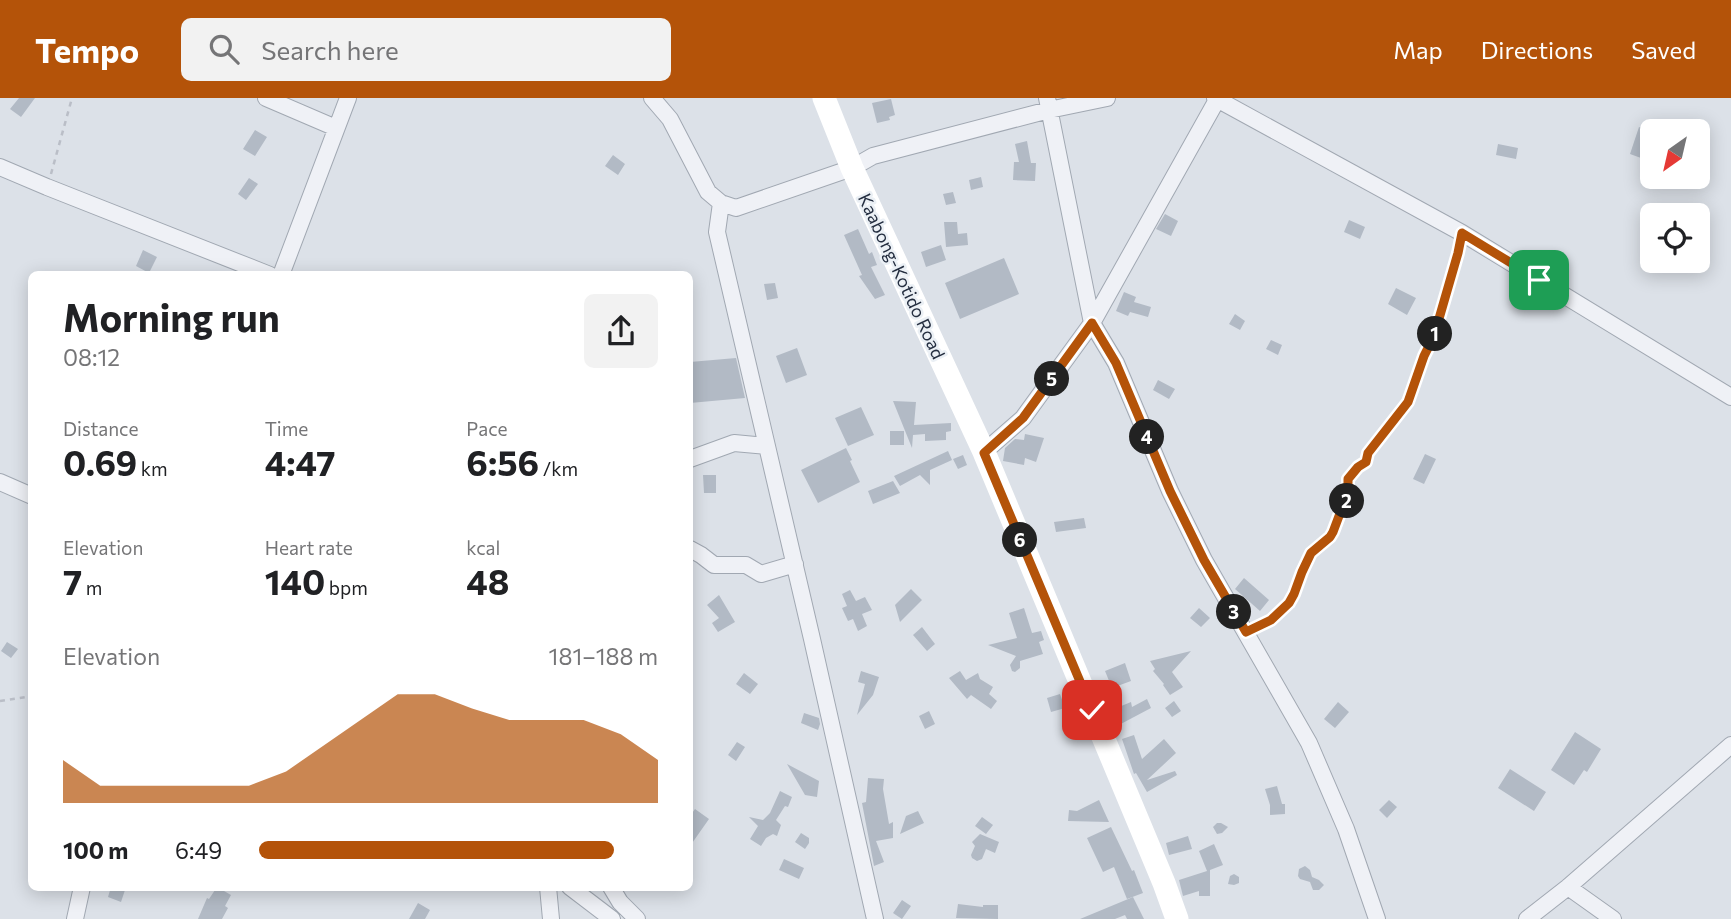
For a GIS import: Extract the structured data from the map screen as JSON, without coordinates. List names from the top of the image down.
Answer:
{
  "streets": {
    "main road": ["Kaabong-Kotido Road"]
  },
  "north": "bottom left",
  "page": {
    "header": "Tempo",
    "search": "Search here",
    "nav": ["Map", "Directions", "Saved"],
    "heading": ["Morning run", "08:12"],
    "pins": [
      "1",
      "5",
      "4",
      "2",
      "6",
      "3"
    ],
    "stats": [
      ["Distance", "0.69 km"],
      ["Time", "4:47"],
      ["Pace", "6:56 /km"],
      ["Elevation", "7 m"],
      ["Heart rate", "140 bpm"],
      ["kcal", "48"]
    ],
    "chart": ["Elevation", "181–188 m"],
    "list": [
      {
        "name": "100 m",
        "note": "6:49"
      }
    ]
  }
}
